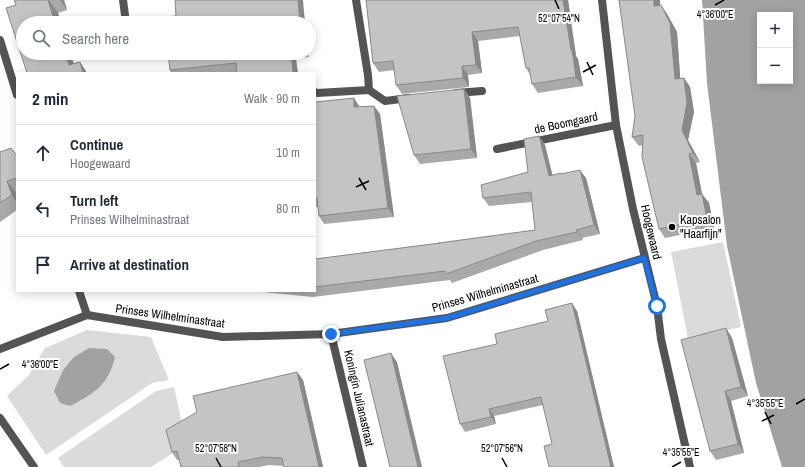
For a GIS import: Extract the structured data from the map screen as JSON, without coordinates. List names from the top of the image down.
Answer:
{
  "streets": {
    "street": [
      "de Boomgaard",
      "Hoogewaard",
      "Prinses Wilhelminastraat",
      "Koningin Julianastraat"
    ]
  },
  "crossings": [
    ["de Boomgaard", "Hoogewaard"],
    ["Hoogewaard", "Prinses Wilhelminastraat"],
    ["Prinses Wilhelminastraat", "Koningin Julianastraat"]
  ],
  "places": ["Kapsalon \"Haarfijn\""],
  "page": {
    "map_buttons": ["+", "−"],
    "search": "Search here",
    "heading": ["2 min", "Walk · 90 m"],
    "list": [
      ["Continue", "Hoogewaard", "10 m"],
      ["Turn left", "Prinses Wilhelminastraat", "80 m"],
      "Arrive at destination"
    ]
  },
  "coordinates": [
    "4°36'00\"E",
    "52°07'54\"N",
    "4°35'55\"E",
    "52°07'58\"N",
    "52°07'56\"N"
  ]
}
